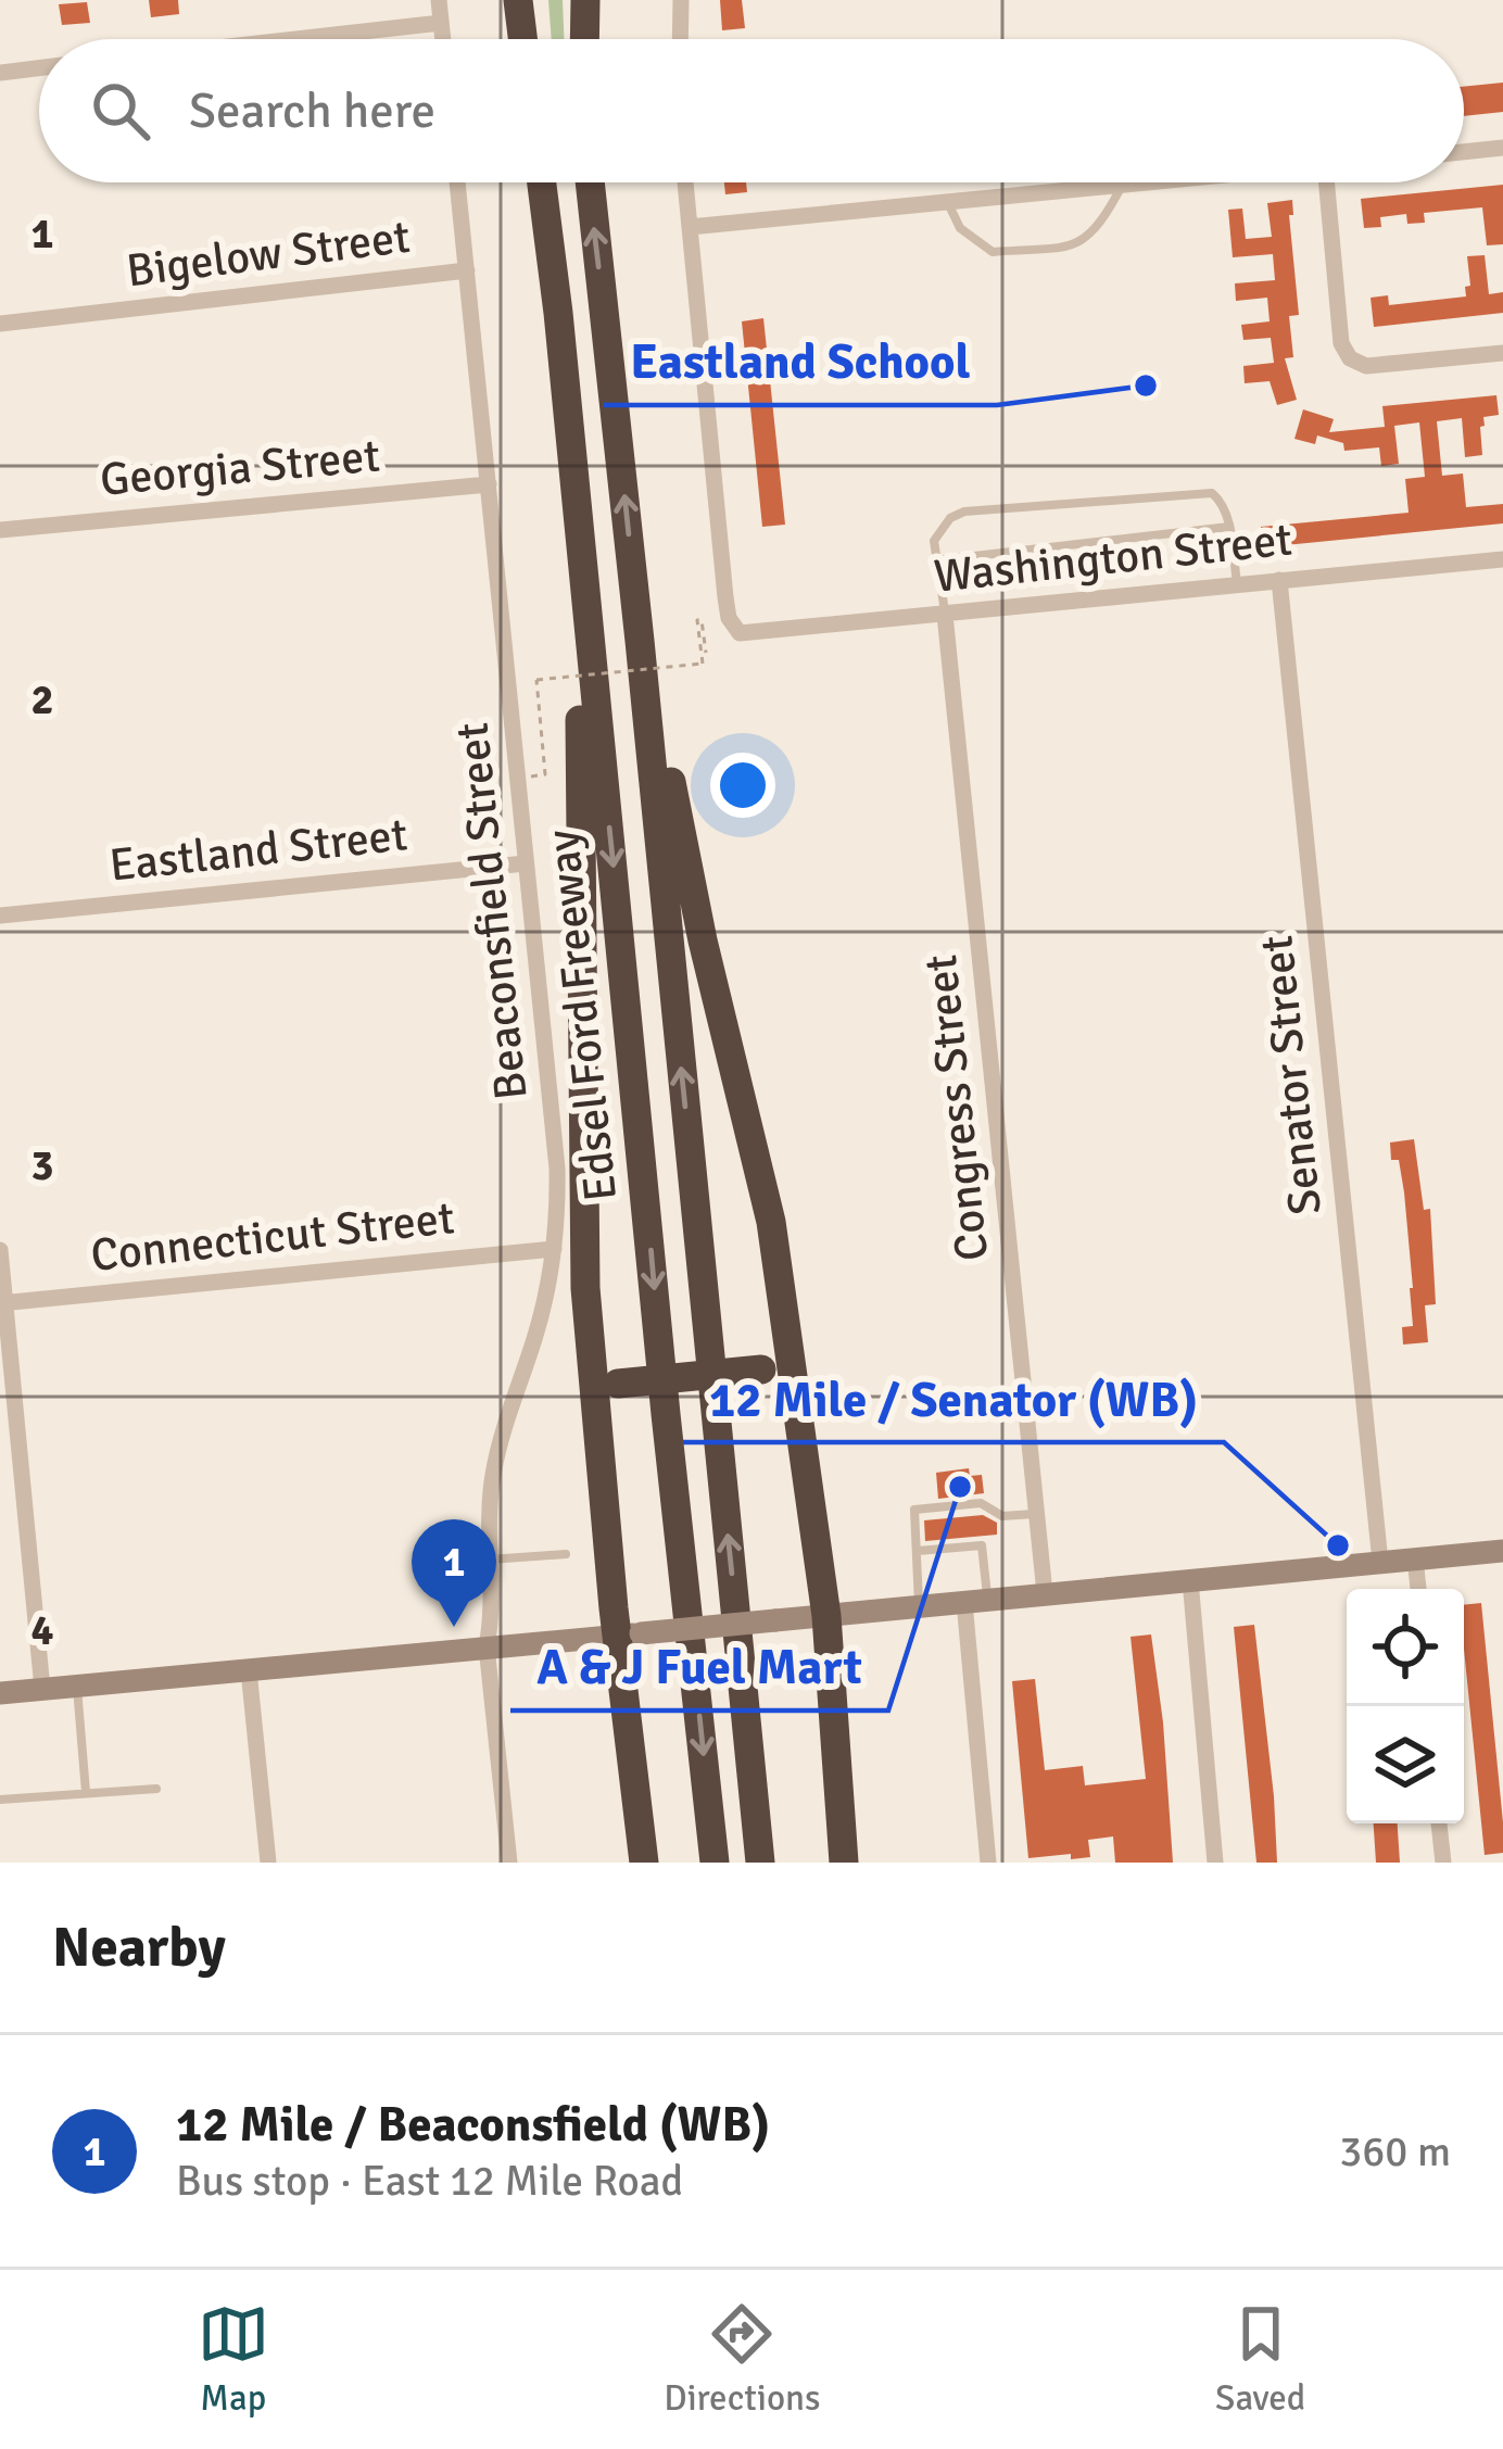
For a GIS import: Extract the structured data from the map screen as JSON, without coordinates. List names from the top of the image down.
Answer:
{
  "streets": {
    "highway": ["Edsel Ford Freeway"],
    "street": [
      "Bigelow Street",
      "Georgia Street",
      "Washington Street",
      "Eastland Street",
      "Beaconsfield Street",
      "Senator Street",
      "Congress Street",
      "Connecticut Street"
    ]
  },
  "crossings": [
    ["Bigelow Street", "Beaconsfield Street"],
    ["Georgia Street", "Beaconsfield Street"],
    ["Washington Street", "Senator Street"],
    ["Washington Street", "Congress Street"],
    ["Eastland Street", "Beaconsfield Street"],
    ["Beaconsfield Street", "Connecticut Street"]
  ],
  "places": ["Eastland School", "A & J Fuel Mart", "12 Mile / Senator (WB)"],
  "page": {
    "search": "Search here",
    "pins": "1",
    "heading": "Nearby",
    "list": [
      {
        "mark": "1",
        "name": "12 Mile / Beaconsfield (WB)",
        "note": "Bus stop · East 12 Mile Road",
        "value": "360 m"
      }
    ],
    "nav": ["Map", "Directions", "Saved"]
  },
  "grid": {
    "rows": [
      "1",
      "2",
      "3",
      "4"
    ]
  }
}
